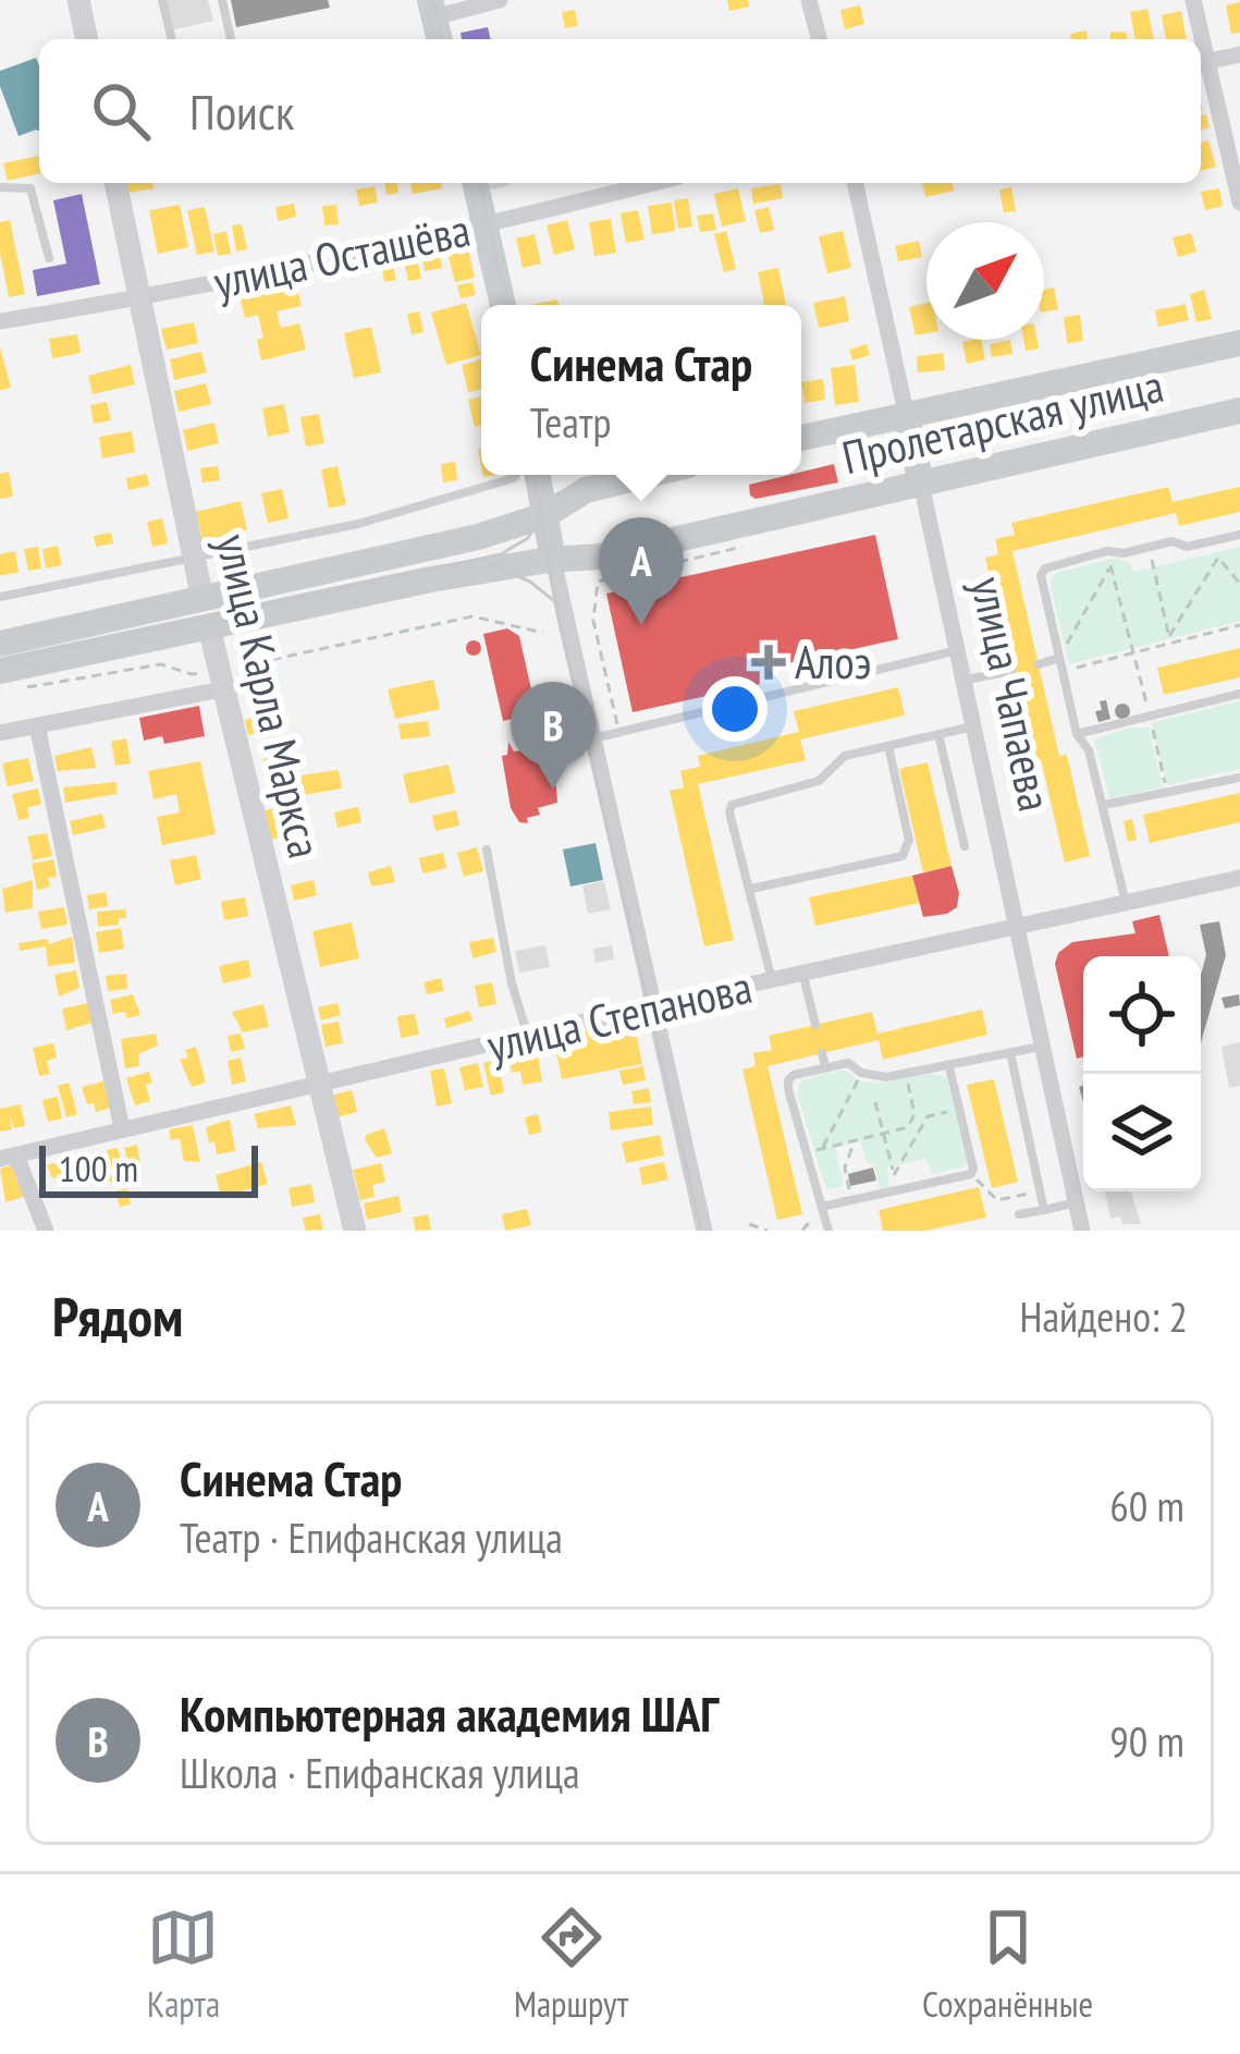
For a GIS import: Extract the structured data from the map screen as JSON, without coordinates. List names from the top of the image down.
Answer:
{
  "streets": {
    "main road": ["Пролетарская улица", "улица Чапаева", "улица Карла Маркса"],
    "street": ["улица Осташёва", "улица Степанова"]
  },
  "crossings": [
    ["улица Осташёва", "улица Карла Маркса"],
    ["Пролетарская улица", "улица Чапаева"],
    ["Пролетарская улица", "улица Карла Маркса"],
    ["улица Чапаева", "улица Степанова"],
    ["улица Карла Маркса", "улица Степанова"]
  ],
  "places": {
    "health": ["Алоэ"]
  },
  "scale_bar": "100 m",
  "north": "top right",
  "page": {
    "search": "Поиск",
    "popup": ["Синема Стар", "Театр"],
    "pins": ["A", "B"],
    "scale": "100 m",
    "heading": ["Рядом", "Найдено: 2"],
    "list": [
      {
        "mark": "A",
        "name": "Синема Стар",
        "note": "Театр · Епифанская улица",
        "value": "60 m"
      },
      {
        "mark": "B",
        "name": "Компьютерная академия ШАГ",
        "note": "Школа · Епифанская улица",
        "value": "90 m"
      }
    ],
    "nav": ["Карта", "Маршрут", "Сохранённые"]
  }
}
